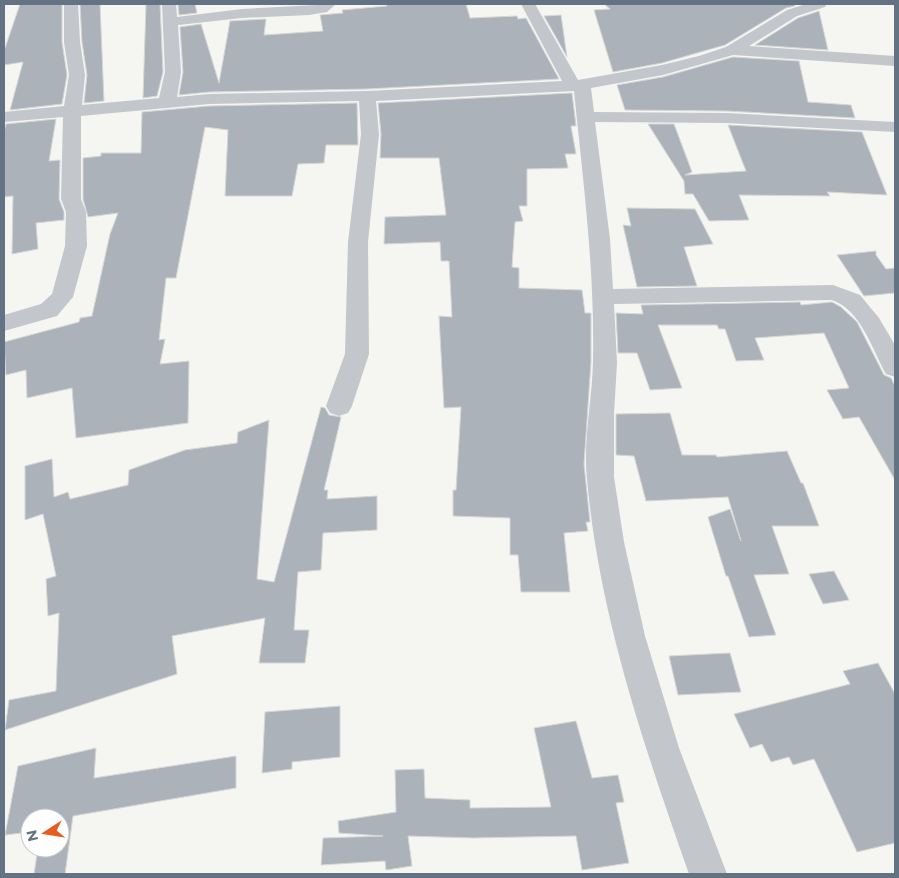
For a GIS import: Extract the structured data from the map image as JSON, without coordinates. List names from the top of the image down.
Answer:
{
  "north": "left"
}
